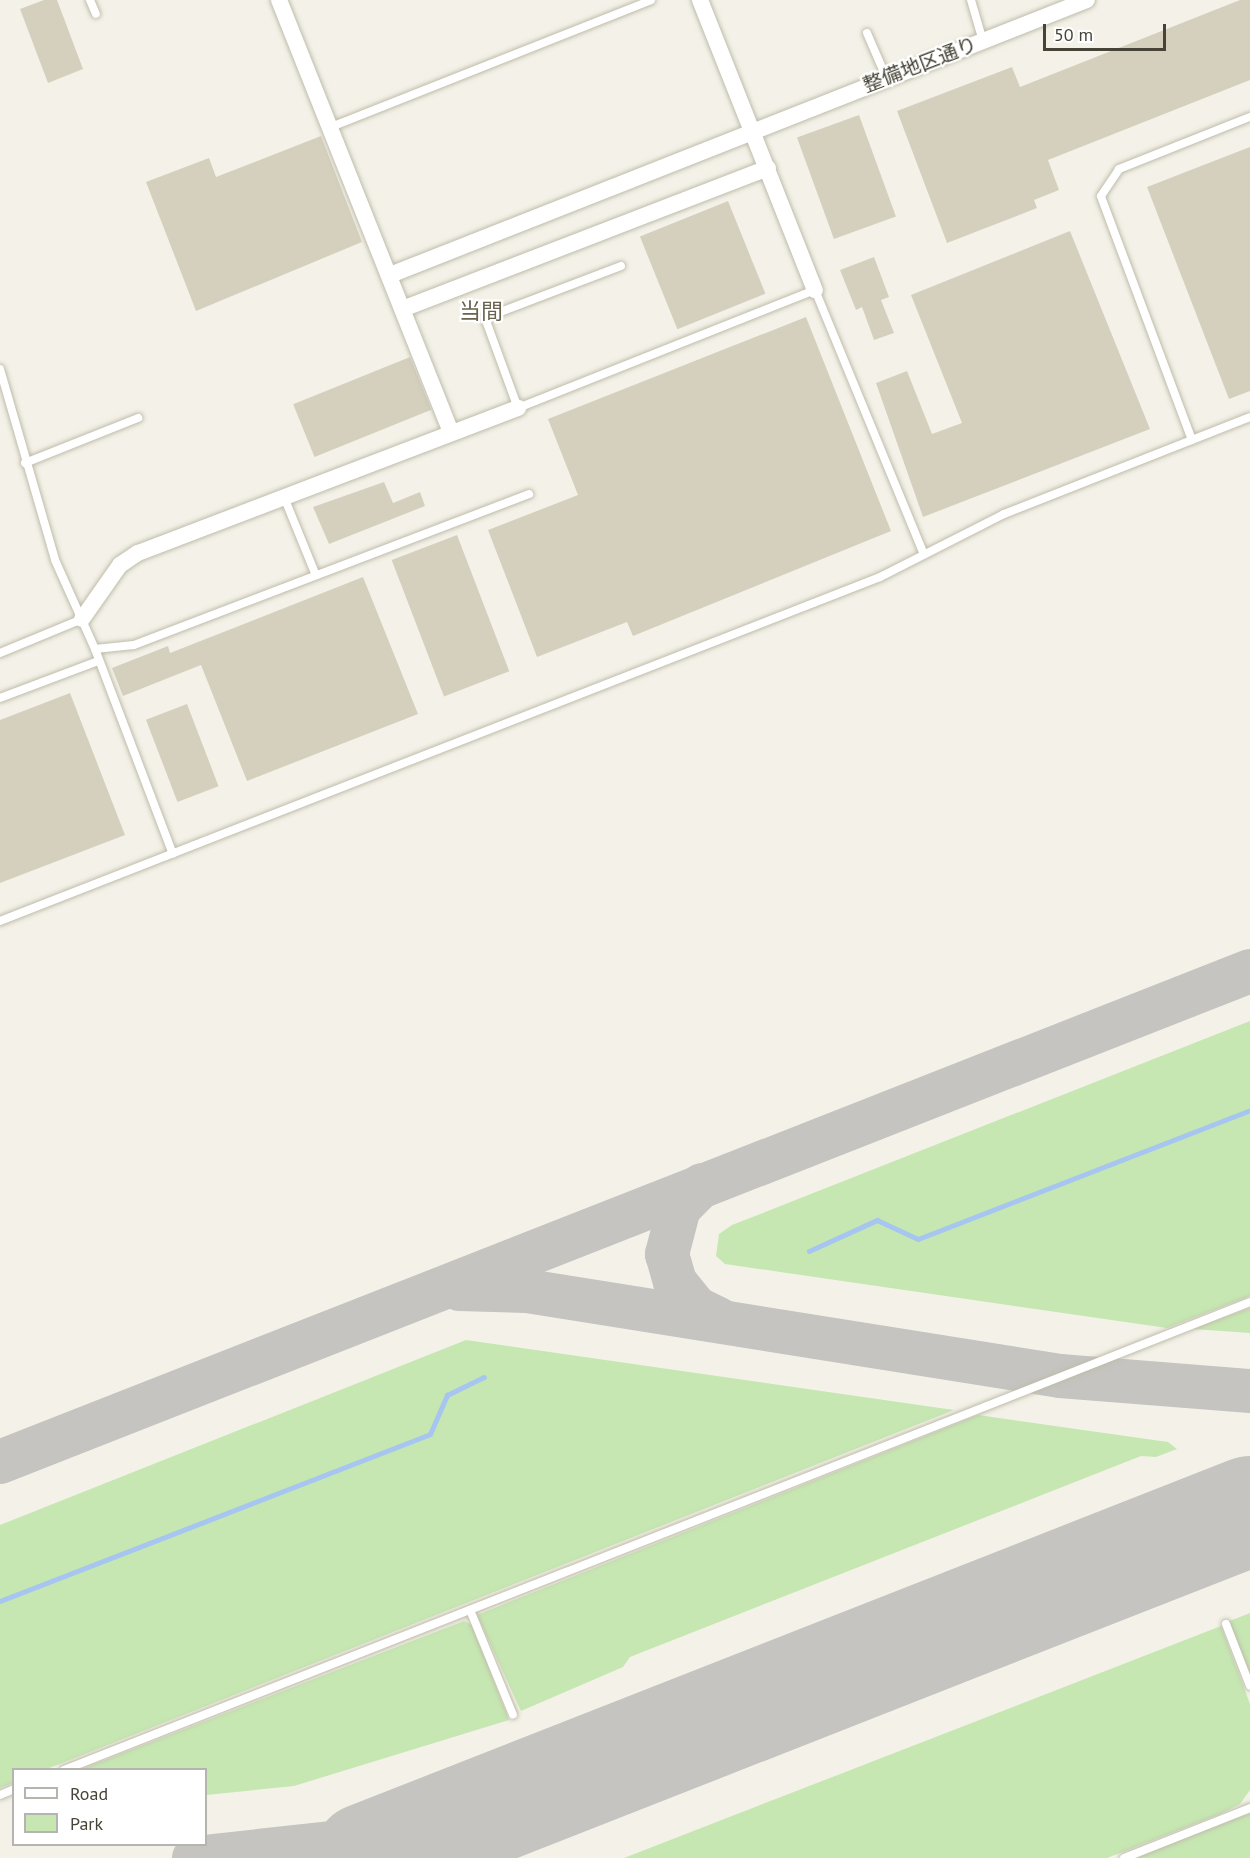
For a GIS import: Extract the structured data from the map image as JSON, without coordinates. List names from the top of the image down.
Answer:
{
  "streets": {
    "street": ["整備地区通り"]
  },
  "districts": ["当間"],
  "legend": ["Road", "Park"],
  "scale_bar": "50 m"
}
